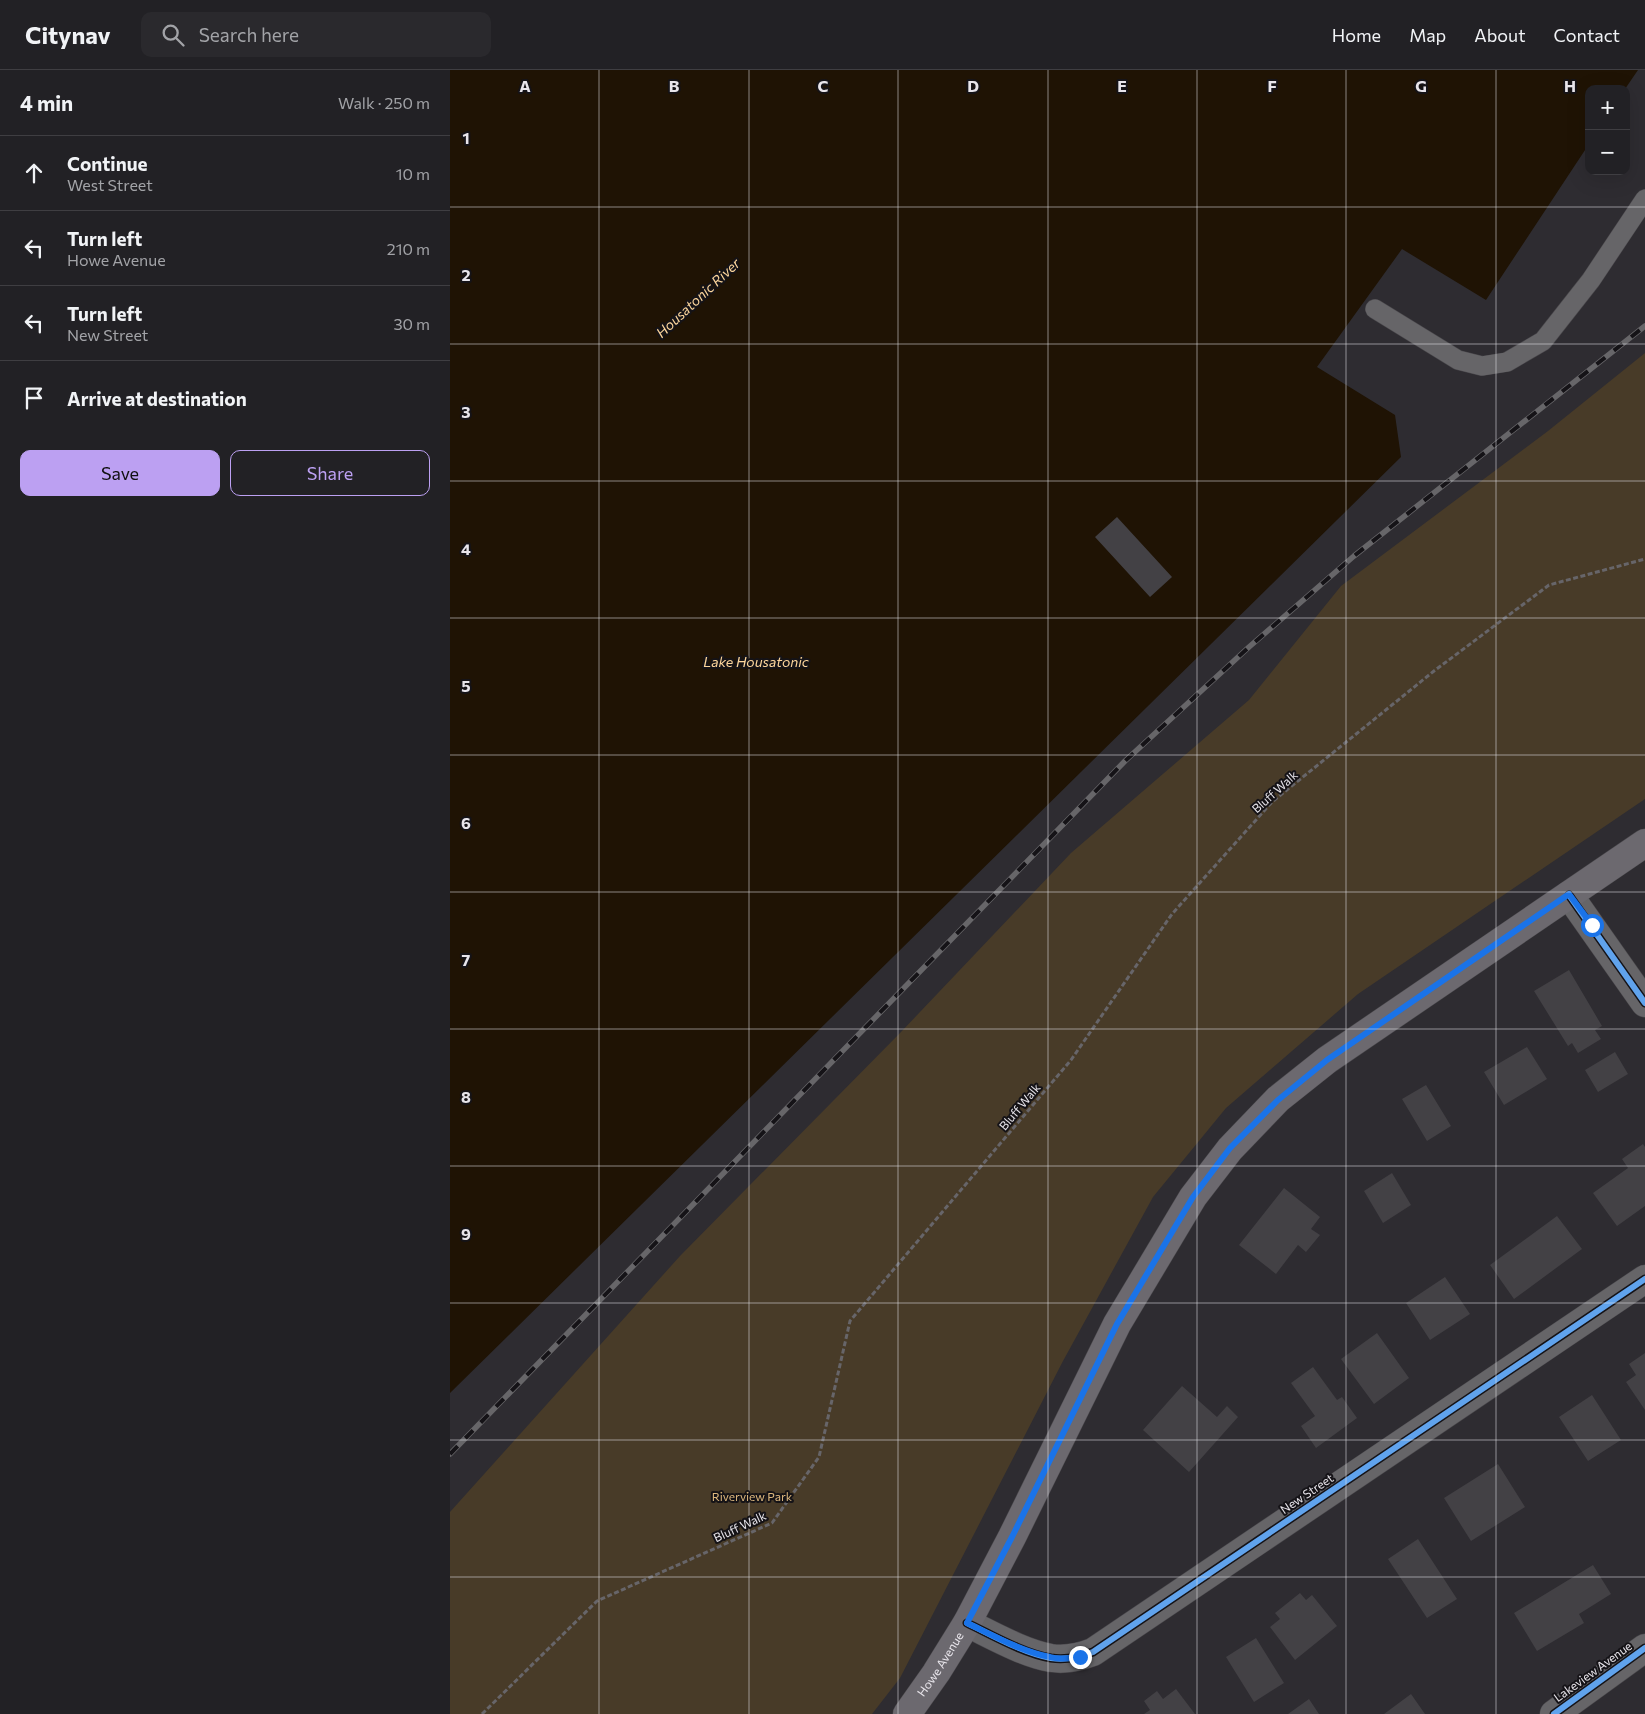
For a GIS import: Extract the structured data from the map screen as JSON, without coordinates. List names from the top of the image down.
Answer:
{
  "streets": {
    "main road": ["Howe Avenue"],
    "street": ["New Street", "Lakeview Avenue"],
    "path": ["Bluff Walk"]
  },
  "crossings": [
    ["New Street", "Howe Avenue"]
  ],
  "water": ["Housatonic River", "Lake Housatonic"],
  "parks": ["Riverview Park"],
  "page": {
    "header": "Citynav",
    "search": "Search here",
    "nav": [
      "Home",
      "Map",
      "About",
      "Contact"
    ],
    "heading": ["4 min", "Walk · 250 m"],
    "map_buttons": ["+", "−"],
    "list": [
      ["Continue", "West Street", "10 m"],
      ["Turn left", "Howe Avenue", "210 m"],
      ["Turn left", "New Street", "30 m"],
      "Arrive at destination"
    ],
    "buttons": ["Save", "Share"]
  },
  "grid": {
    "columns": [
      "A",
      "B",
      "C",
      "D",
      "E",
      "F",
      "G",
      "H"
    ],
    "rows": [
      "1",
      "2",
      "3",
      "4",
      "5",
      "6",
      "7",
      "8",
      "9"
    ]
  }
}
